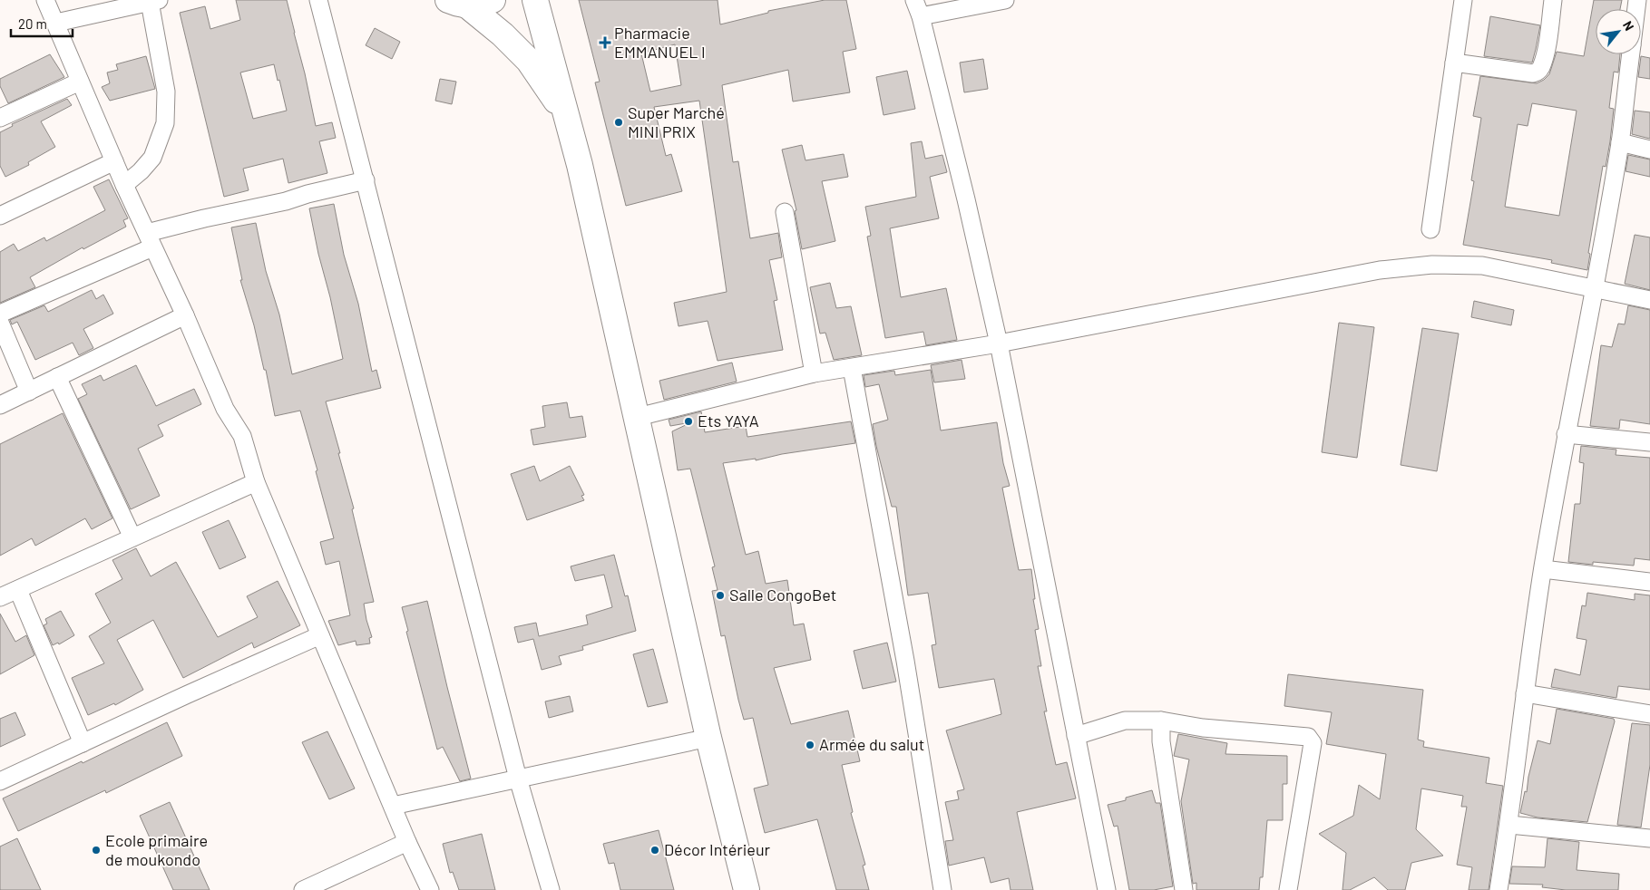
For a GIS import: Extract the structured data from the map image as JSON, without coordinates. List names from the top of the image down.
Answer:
{
  "places": {
    "health": ["Pharmacie EMMANUEL I"],
    "other": [
      "Super Marché MINI PRIX",
      "Ets YAYA",
      "Salle CongoBet",
      "Armée du salut",
      "Ecole primaire de moukondo",
      "Décor Intérieur"
    ]
  },
  "scale_bar": "20 m",
  "north": "top right"
}
